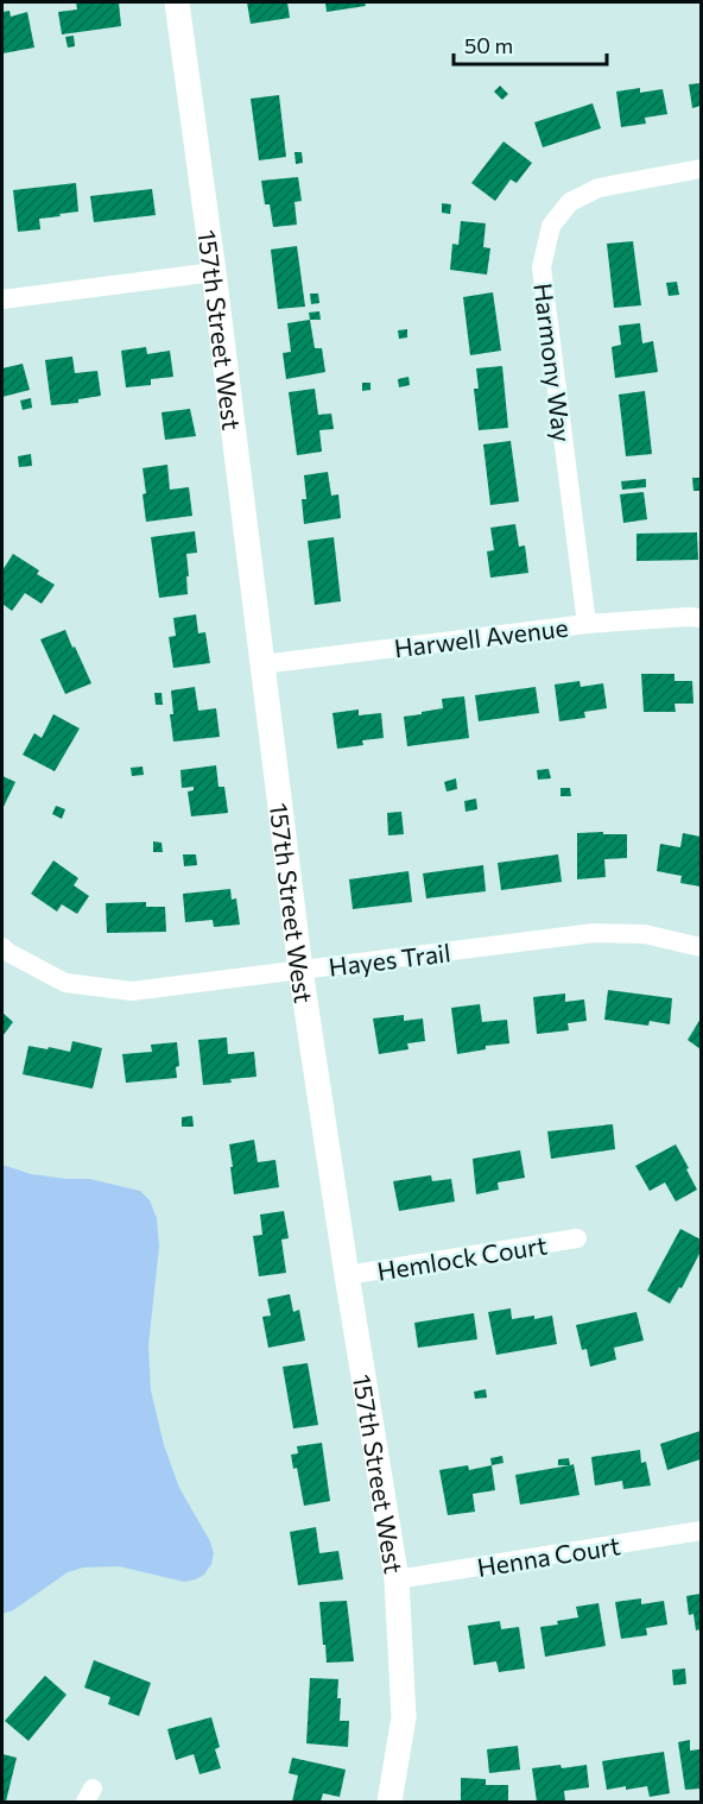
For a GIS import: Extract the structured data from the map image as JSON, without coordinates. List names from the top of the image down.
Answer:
{
  "streets": {
    "street": [
      "157th Street West",
      "Harmony Way",
      "Harwell Avenue",
      "Hayes Trail",
      "Hemlock Court",
      "Henna Court"
    ]
  },
  "crossings": [
    ["157th Street West", "Harwell Avenue"],
    ["157th Street West", "Hayes Trail"],
    ["157th Street West", "Hemlock Court"],
    ["157th Street West", "Henna Court"],
    ["Harmony Way", "Harwell Avenue"]
  ],
  "scale_bar": "50 m"
}
